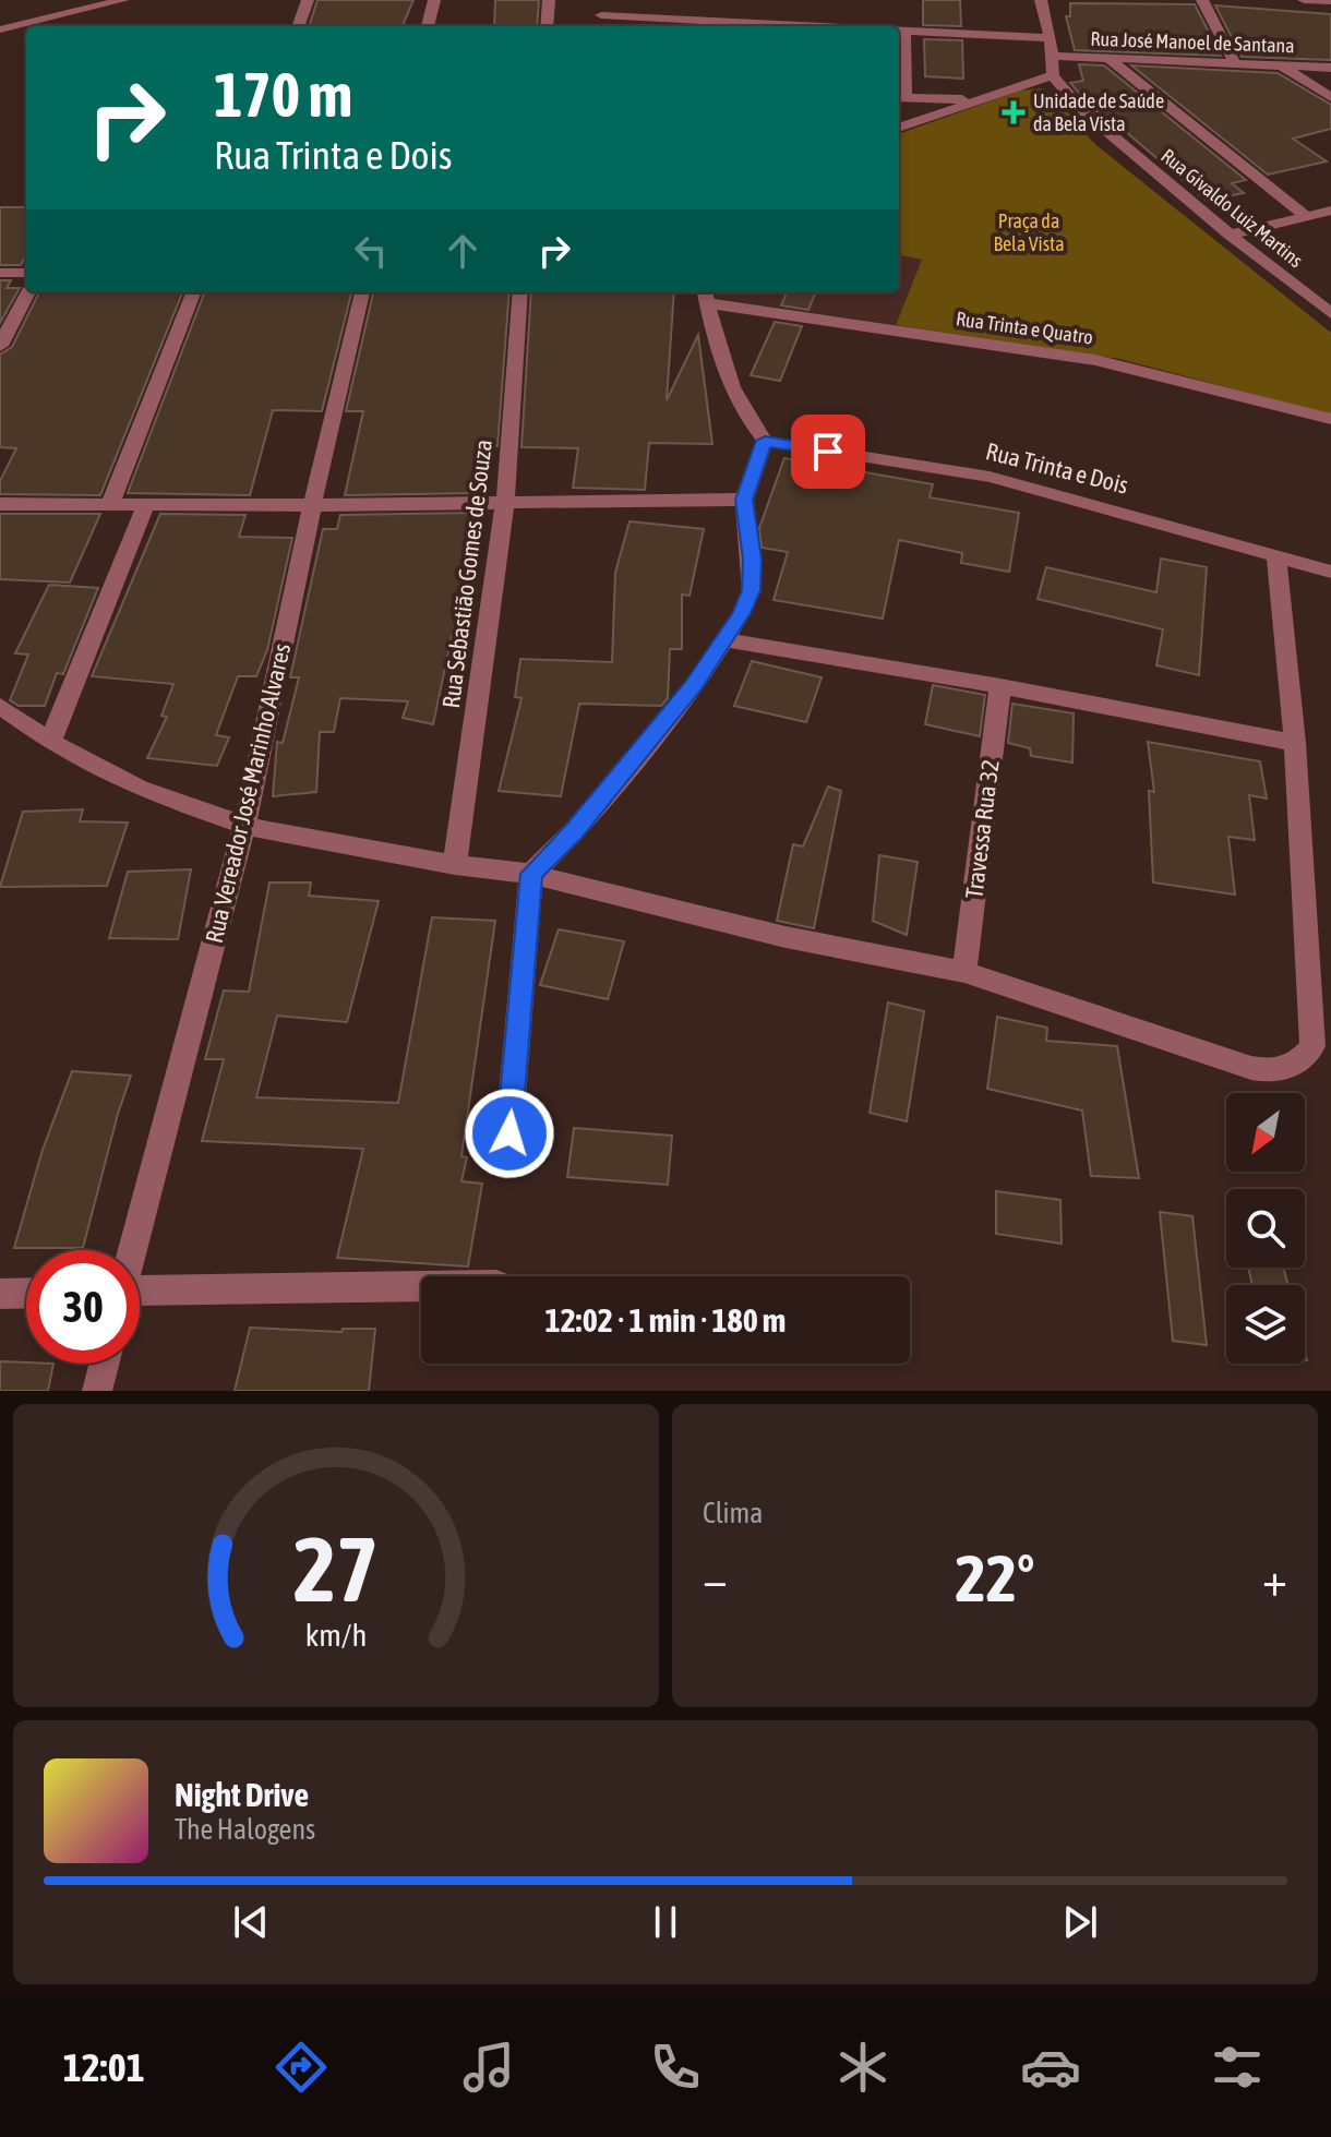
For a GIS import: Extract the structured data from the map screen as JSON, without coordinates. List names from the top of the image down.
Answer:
{
  "streets": {
    "street": [
      "Rua José Manoel de Santana",
      "Rua Givaldo Luiz Martins",
      "Rua Trinta e Quatro",
      "Rua Trinta e Dois",
      "Rua Sebastião Gomes de Souza",
      "Rua Vereador José Marinho Alvares",
      "Travessa Rua 32"
    ]
  },
  "parks": ["Praça da Bela Vista"],
  "places": {
    "health": ["Unidade de Saúde da Bela Vista"]
  },
  "north": "bottom left",
  "page": {
    "turn": ["170 m", "Rua Trinta e Dois"],
    "limit": "30",
    "trip": "12:02 · 1 min · 180 m",
    "tile": "Clima",
    "heat": ["−", "22°", "+"],
    "song": ["Night Drive", "The Halogens"],
    "tabs": "12:01",
    "gauge": ["27", "km/h"]
  }
}
